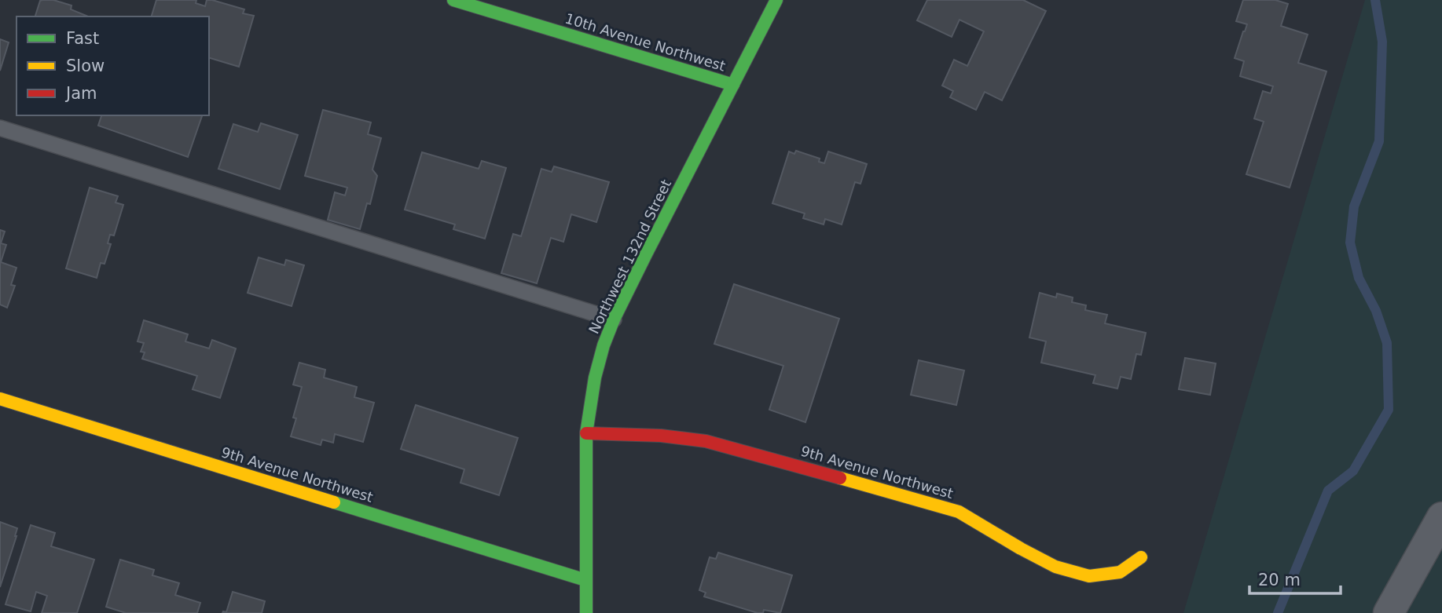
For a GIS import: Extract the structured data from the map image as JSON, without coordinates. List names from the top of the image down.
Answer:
{
  "streets": {
    "street": ["10th Avenue Northwest", "Northwest 132nd Street", "9th Avenue Northwest"]
  },
  "crossings": [
    ["10th Avenue Northwest", "Northwest 132nd Street"],
    ["Northwest 132nd Street", "9th Avenue Northwest"]
  ],
  "legend": ["Fast", "Slow", "Jam"],
  "scale_bar": "20 m"
}
